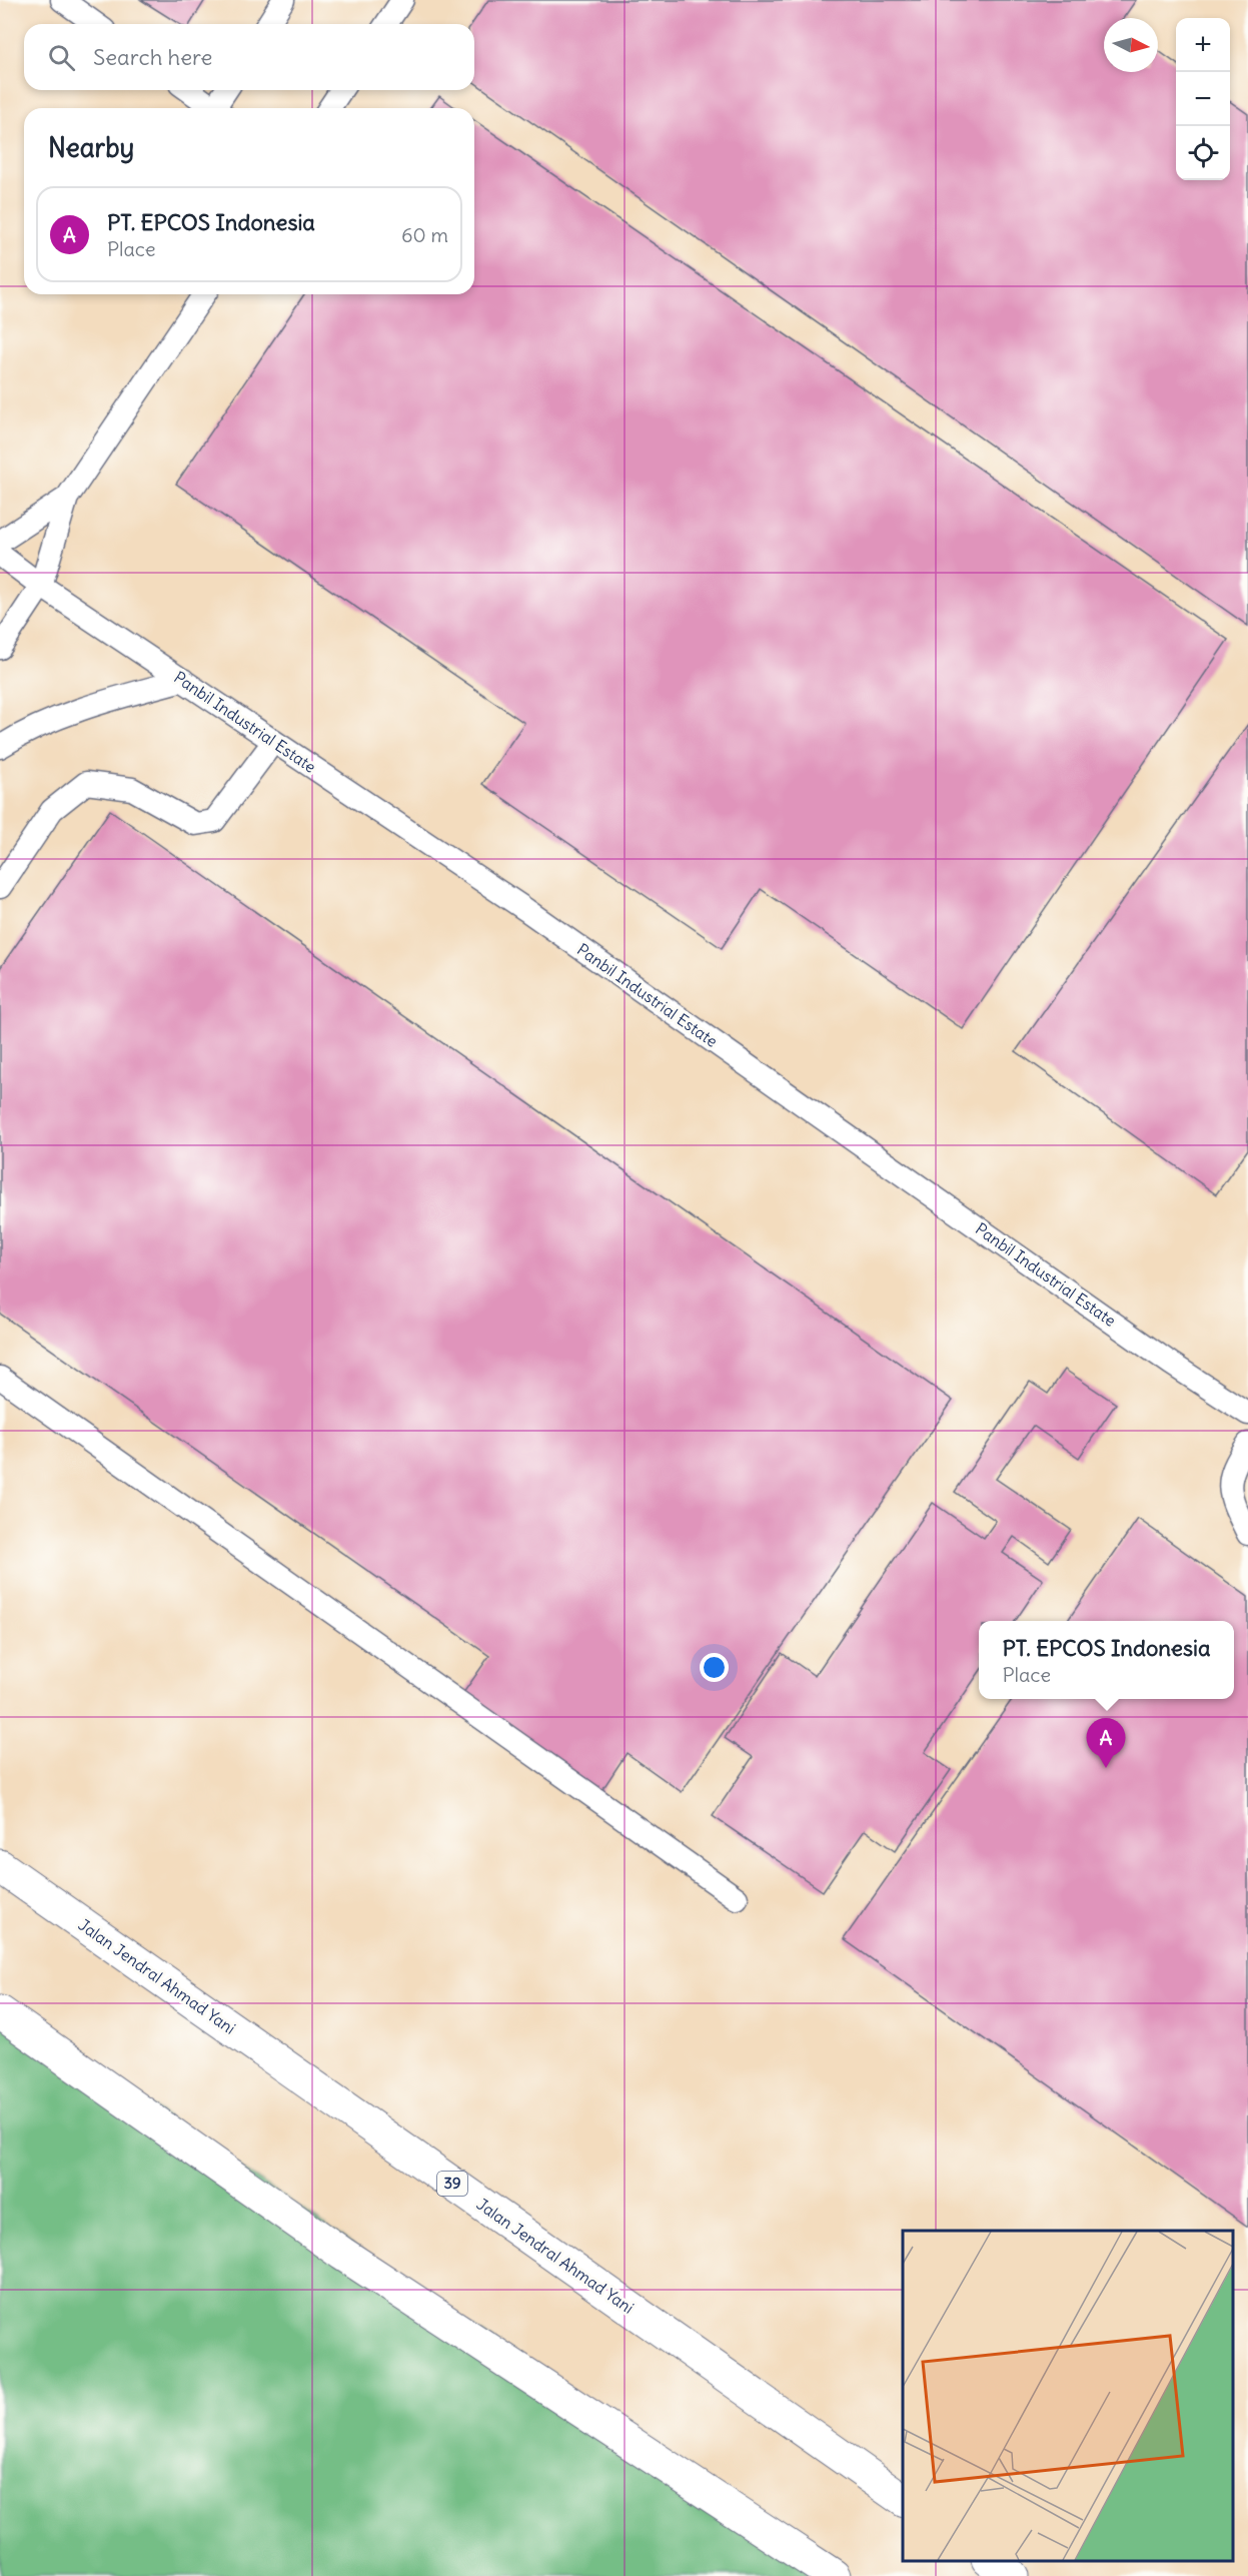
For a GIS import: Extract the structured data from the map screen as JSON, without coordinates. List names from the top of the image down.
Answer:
{
  "streets": {
    "highway": ["Jalan Jendral Ahmad Yani", "39"],
    "lane": ["Panbil Industrial Estate"]
  },
  "north": "right",
  "page": {
    "map_buttons": ["+", "−"],
    "search": "Search here",
    "heading": "Nearby",
    "list": [
      {
        "mark": "A",
        "name": "PT. EPCOS Indonesia",
        "note": "Place",
        "value": "60 m"
      }
    ],
    "popup": ["PT. EPCOS Indonesia", "Place"],
    "pins": "A"
  }
}
